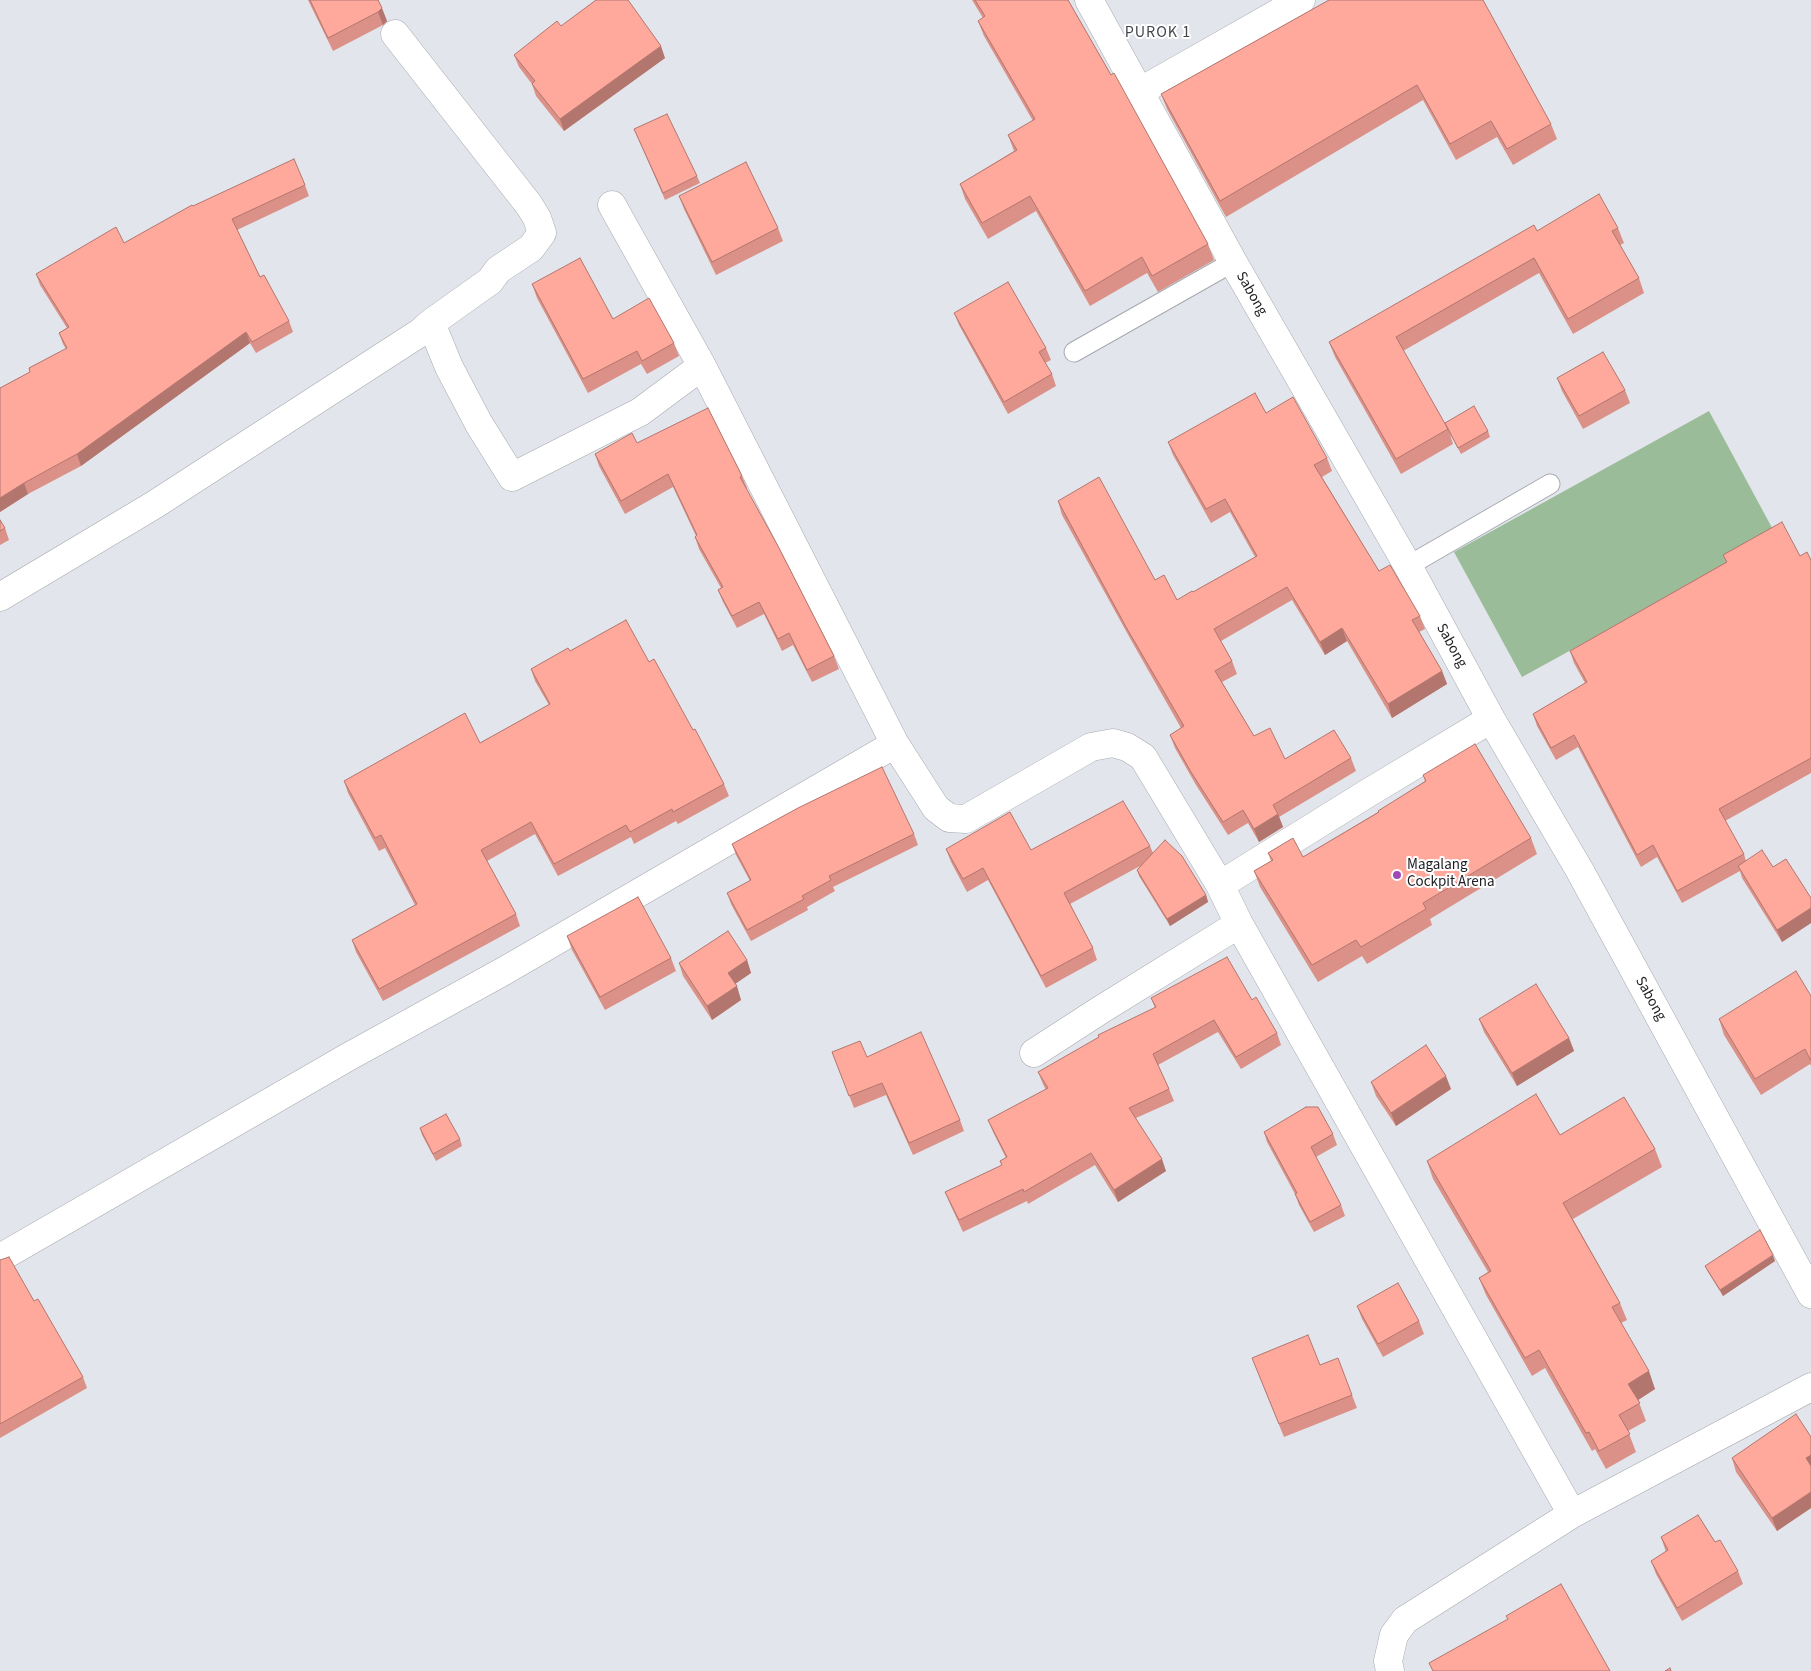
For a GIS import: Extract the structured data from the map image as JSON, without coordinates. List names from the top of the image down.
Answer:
{
  "streets": {
    "street": ["Sabong"]
  },
  "districts": ["PUROK 1"],
  "places": ["Magalang Cockpit Arena"]
}
